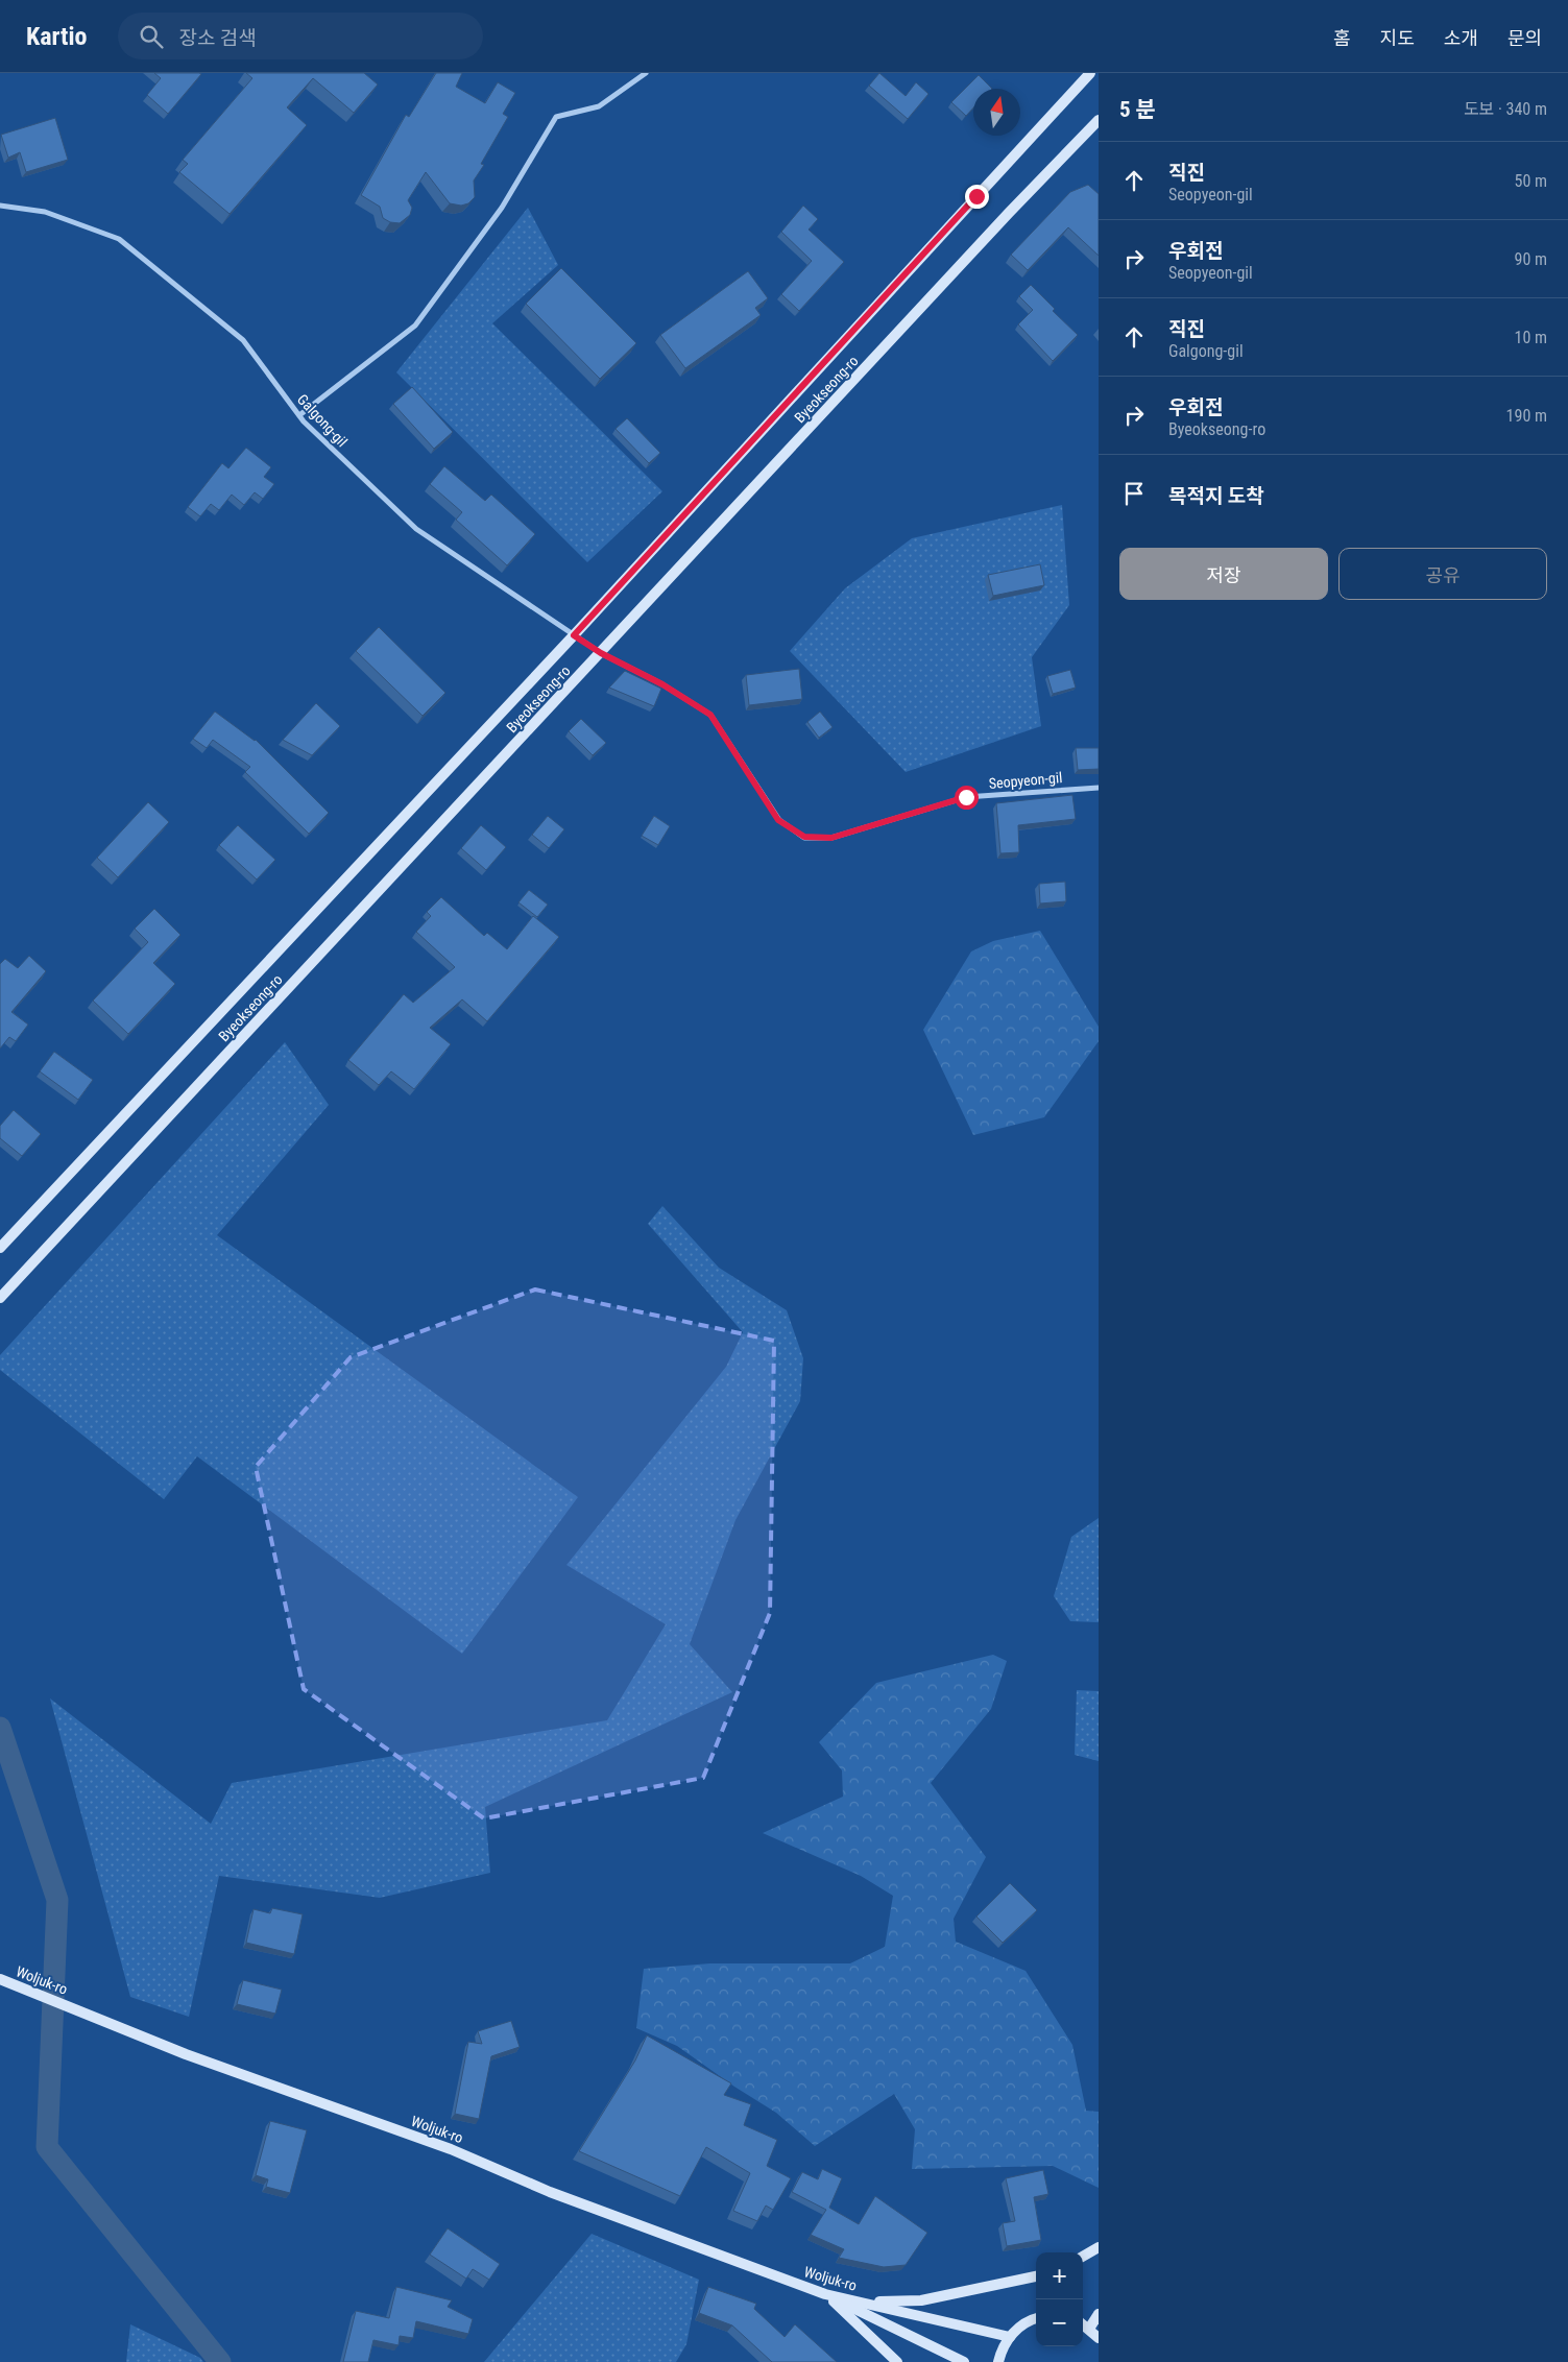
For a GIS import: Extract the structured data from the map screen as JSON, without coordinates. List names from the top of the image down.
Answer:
{
  "streets": {
    "main road": ["Byeokseong-ro", "Woljuk-ro"],
    "street": ["Galgong-gil", "Seopyeon-gil"]
  },
  "crossings": [
    ["Byeokseong-ro", "Galgong-gil"],
    ["Byeokseong-ro", "Seopyeon-gil"],
    ["Galgong-gil", "Seopyeon-gil"]
  ],
  "north": "top",
  "page": {
    "header": "Kartio",
    "search": "장소 검색",
    "nav": [
      "홈",
      "지도",
      "소개",
      "문의"
    ],
    "heading": ["5 분", "도보 · 340 m"],
    "list": [
      ["직진", "Seopyeon-gil", "50 m"],
      ["우회전", "Seopyeon-gil", "90 m"],
      ["직진", "Galgong-gil", "10 m"],
      ["우회전", "Byeokseong-ro", "190 m"],
      "목적지 도착"
    ],
    "buttons": ["저장", "공유"],
    "map_buttons": ["+", "−"]
  }
}
